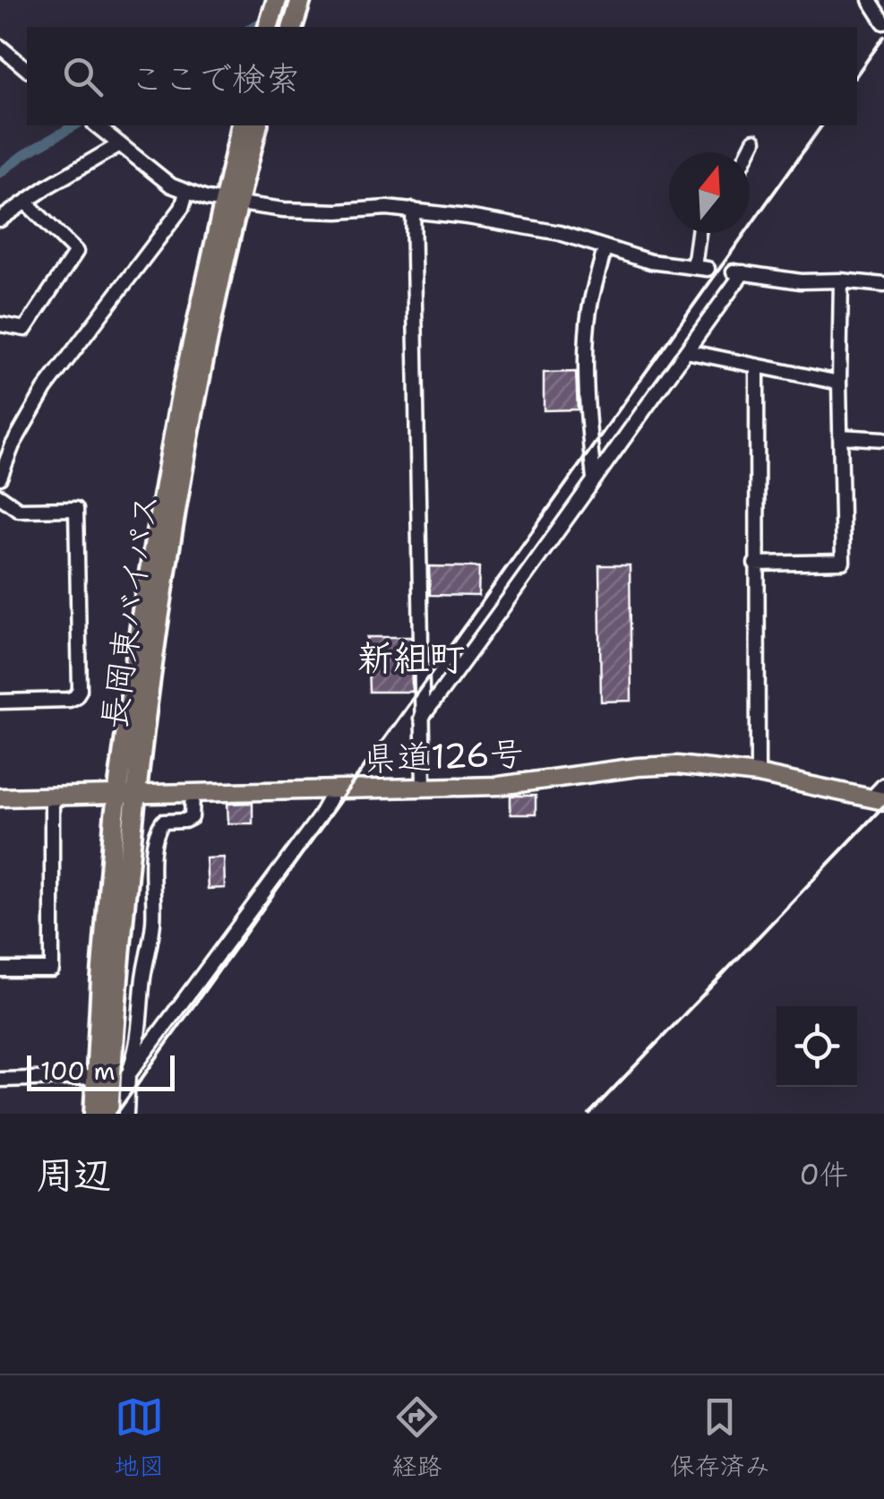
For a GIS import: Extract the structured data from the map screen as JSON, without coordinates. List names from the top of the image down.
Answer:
{
  "streets": {
    "highway": ["長岡東バイパス"],
    "main road": ["県道126号"]
  },
  "crossings": [
    ["長岡東バイパス", "県道126号"]
  ],
  "districts": ["新組町"],
  "scale_bar": "100 m",
  "north": "top",
  "page": {
    "search": "ここで検索",
    "scale": "100 m",
    "heading": ["周辺", "0件"],
    "nav": ["地図", "経路", "保存済み"]
  }
}
